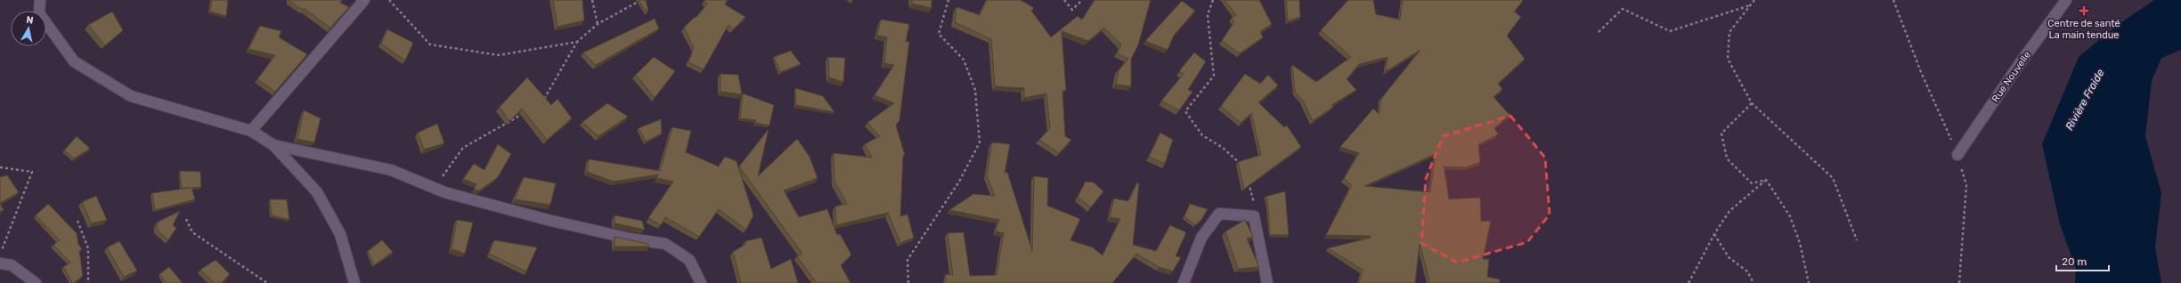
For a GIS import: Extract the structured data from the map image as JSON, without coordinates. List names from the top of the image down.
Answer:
{
  "streets": {
    "street": ["Rue Nouvelle"]
  },
  "water": ["Rivière Froide"],
  "places": {
    "health": ["Centre de santé La main tendue"]
  },
  "scale_bar": "20 m",
  "north": "top"
}
